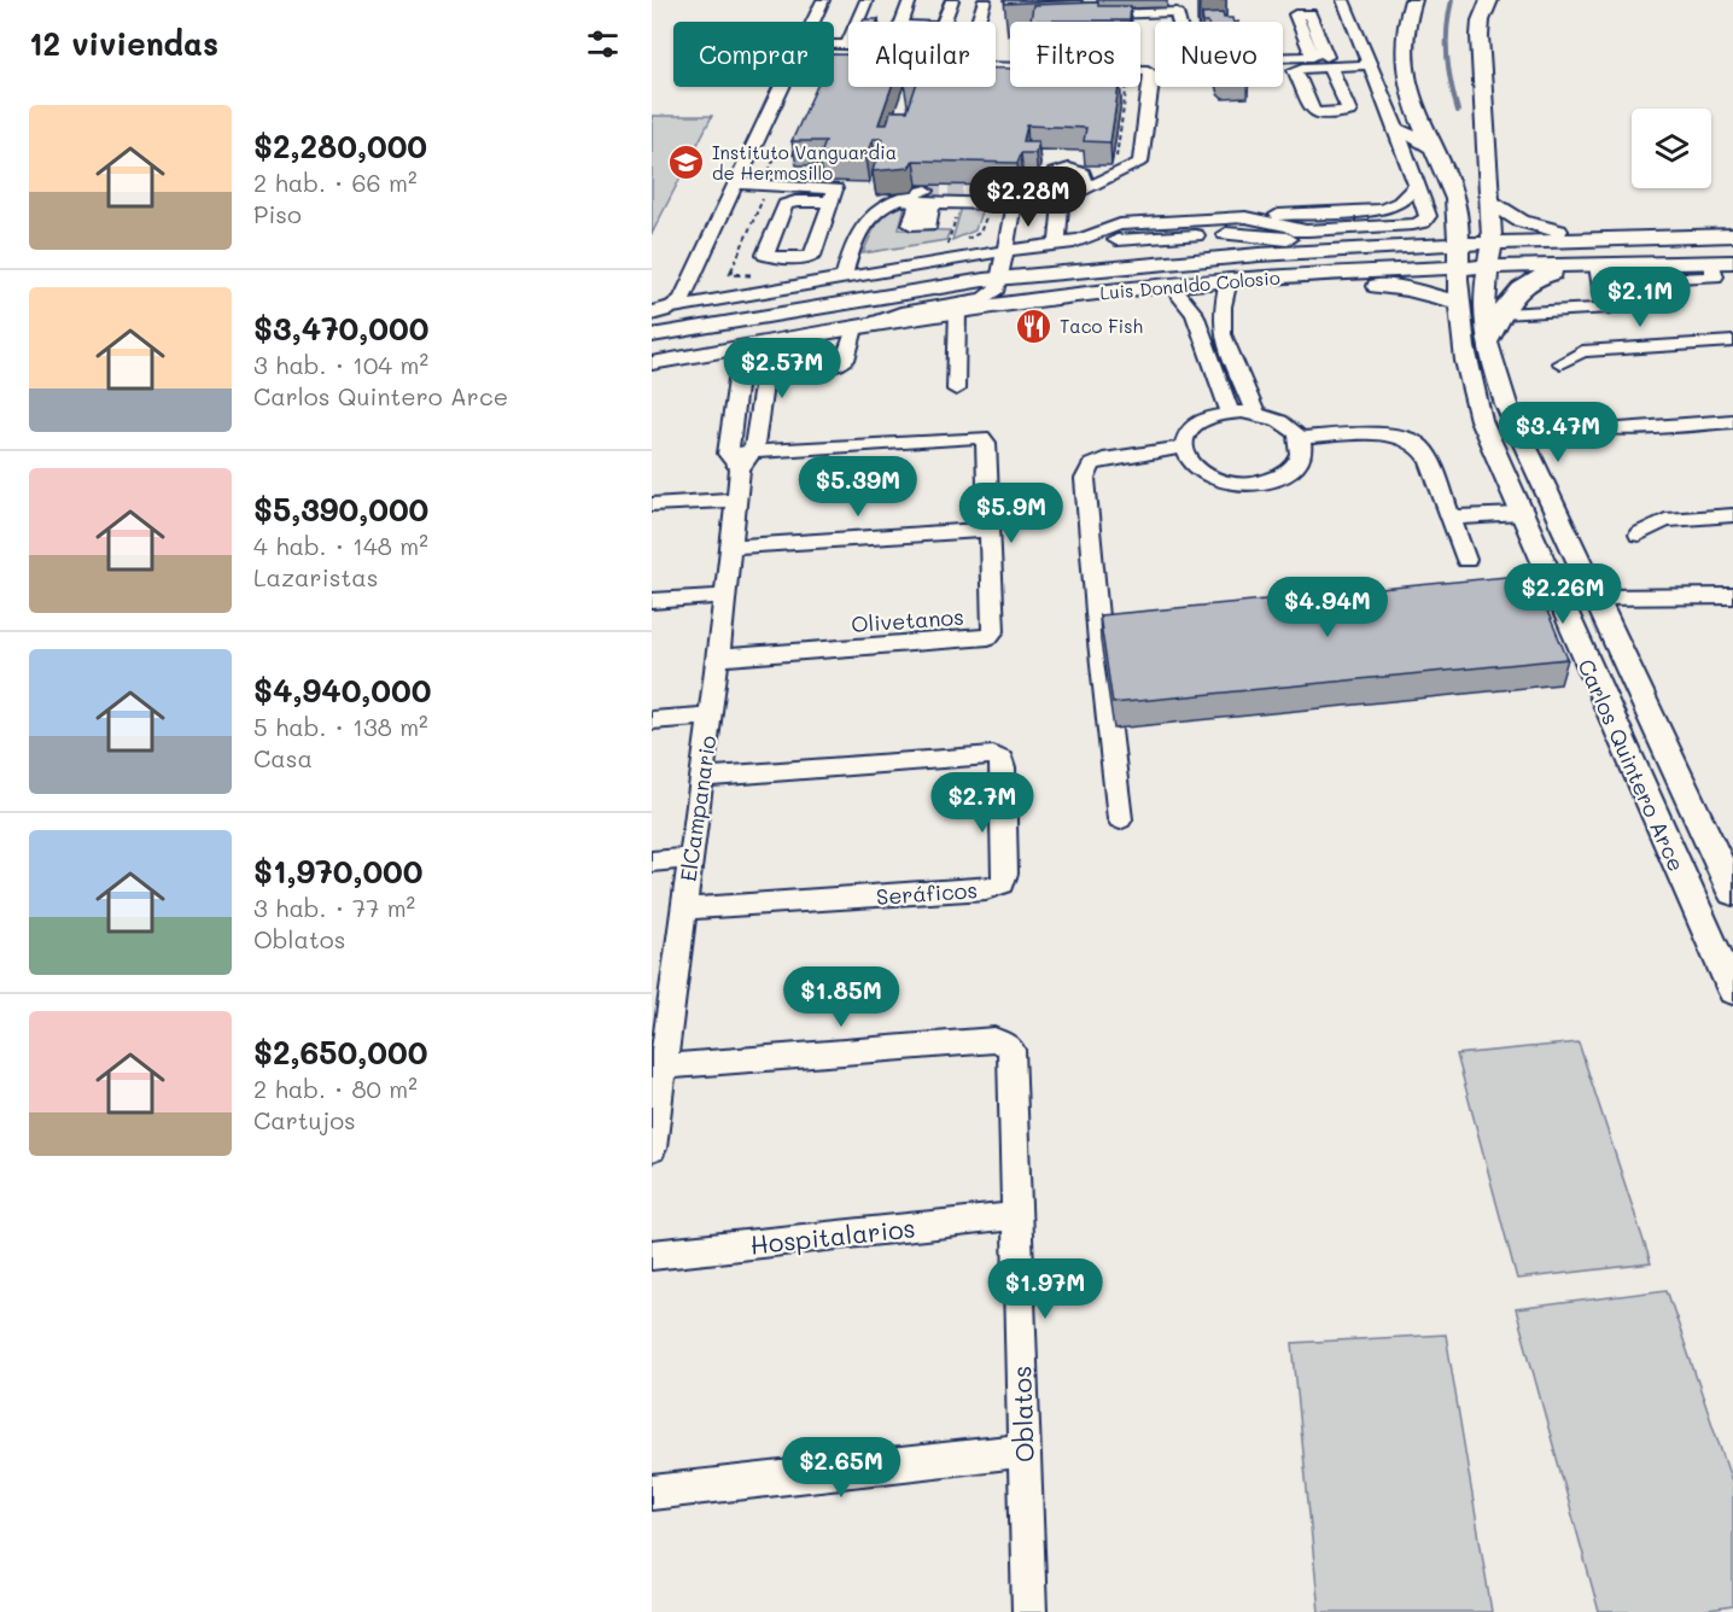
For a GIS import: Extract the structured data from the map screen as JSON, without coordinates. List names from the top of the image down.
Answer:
{
  "streets": {
    "main road": ["Luis Donaldo Colosio", "Carlos Quintero Arce"],
    "street": [
      "Olivetanos",
      "ElCampanario",
      "Seráficos",
      "Hospitalarios",
      "Oblatos"
    ]
  },
  "crossings": [
    ["Luis Donaldo Colosio", "Carlos Quintero Arce"],
    ["Luis Donaldo Colosio", "ElCampanario"],
    ["Olivetanos", "ElCampanario"],
    ["ElCampanario", "Seráficos"],
    ["ElCampanario", "Oblatos"],
    ["Hospitalarios", "Oblatos"]
  ],
  "places": {
    "school or university": ["Instituto Vanguardia de Hermosillo"],
    "restaurant": ["Taco Fish"]
  },
  "page": {
    "heading": "12 viviendas",
    "chip": [
      "Comprar",
      "Alquilar",
      "Filtros",
      "Nuevo"
    ],
    "list": [
      {
        "name": "$2,280,000",
        "note": "2 hab. · 66 m² · Piso"
      },
      {
        "name": "$3,470,000",
        "note": "3 hab. · 104 m² · Carlos Quintero Arce"
      },
      {
        "name": "$5,390,000",
        "note": "4 hab. · 148 m² · Lazaristas"
      },
      {
        "name": "$4,940,000",
        "note": "5 hab. · 138 m² · Casa"
      },
      {
        "name": "$1,970,000",
        "note": "3 hab. · 77 m² · Oblatos"
      },
      {
        "name": "$2,650,000",
        "note": "2 hab. · 80 m² · Cartujos"
      }
    ],
    "price": [
      "$2.28M",
      "$2.1M",
      "$2.57M",
      "$3.47M",
      "$5.39M",
      "$5.9M",
      "$2.26M",
      "$4.94M",
      "$2.7M",
      "$1.85M",
      "$1.97M",
      "$2.65M"
    ]
  }
}
